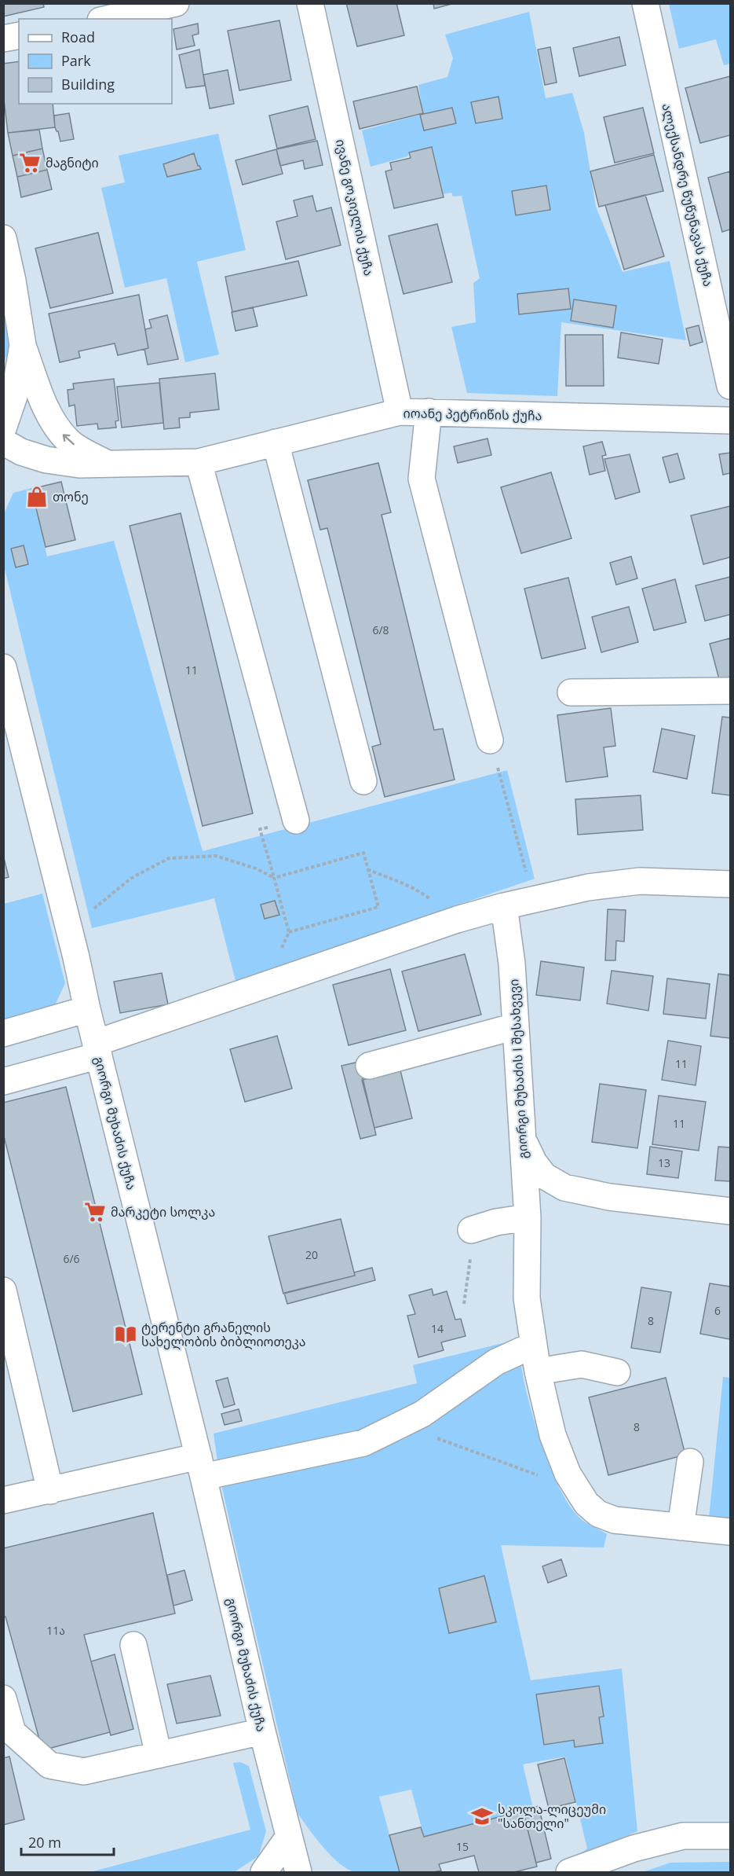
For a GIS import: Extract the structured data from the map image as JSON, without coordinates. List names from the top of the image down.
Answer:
{
  "streets": {
    "street": [
      "ალექსანდრე წუწუნავას ქუჩა",
      "ივანე გოკიელის ქუჩა",
      "იოანე პეტრიწის ქუჩა",
      "გიორგი მუხაძის I შესახვევი",
      "გიორგი მუხაძის ქუჩა"
    ]
  },
  "crossings": [
    ["ივანე გოკიელის ქუჩა", "იოანე პეტრიწის ქუჩა"]
  ],
  "places": {
    "supermarket": ["მაგნიტი", "მარკეტი სოლკა"],
    "shop": ["თონე"],
    "library": ["ტერენტი გრანელის სახელობის ბიბლიოთეკა"],
    "school or university": ["სკოლა-ლიცეუმი \"სანთელი\""]
  },
  "house_numbers": [
    "6/8",
    "11",
    "11",
    "11",
    "13",
    "20",
    "6/6",
    "6",
    "8",
    "14",
    "8",
    "11ა",
    "15"
  ],
  "legend": ["Road", "Park", "Building"],
  "scale_bar": "20 m"
}
